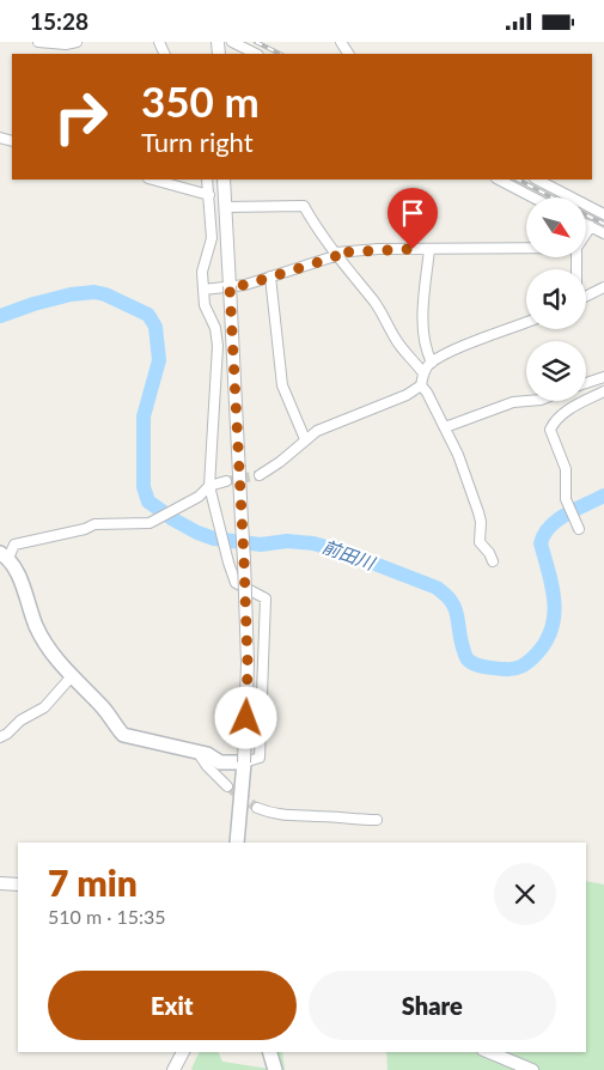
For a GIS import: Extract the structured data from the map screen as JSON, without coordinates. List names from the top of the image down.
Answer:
{
  "water": ["前田川"],
  "north": "bottom right",
  "page": {
    "status": "15:28",
    "turn": ["350 m", "Turn right"],
    "heading": ["7 min", "510 m · 15:35"],
    "buttons": ["Exit", "Share"]
  }
}
